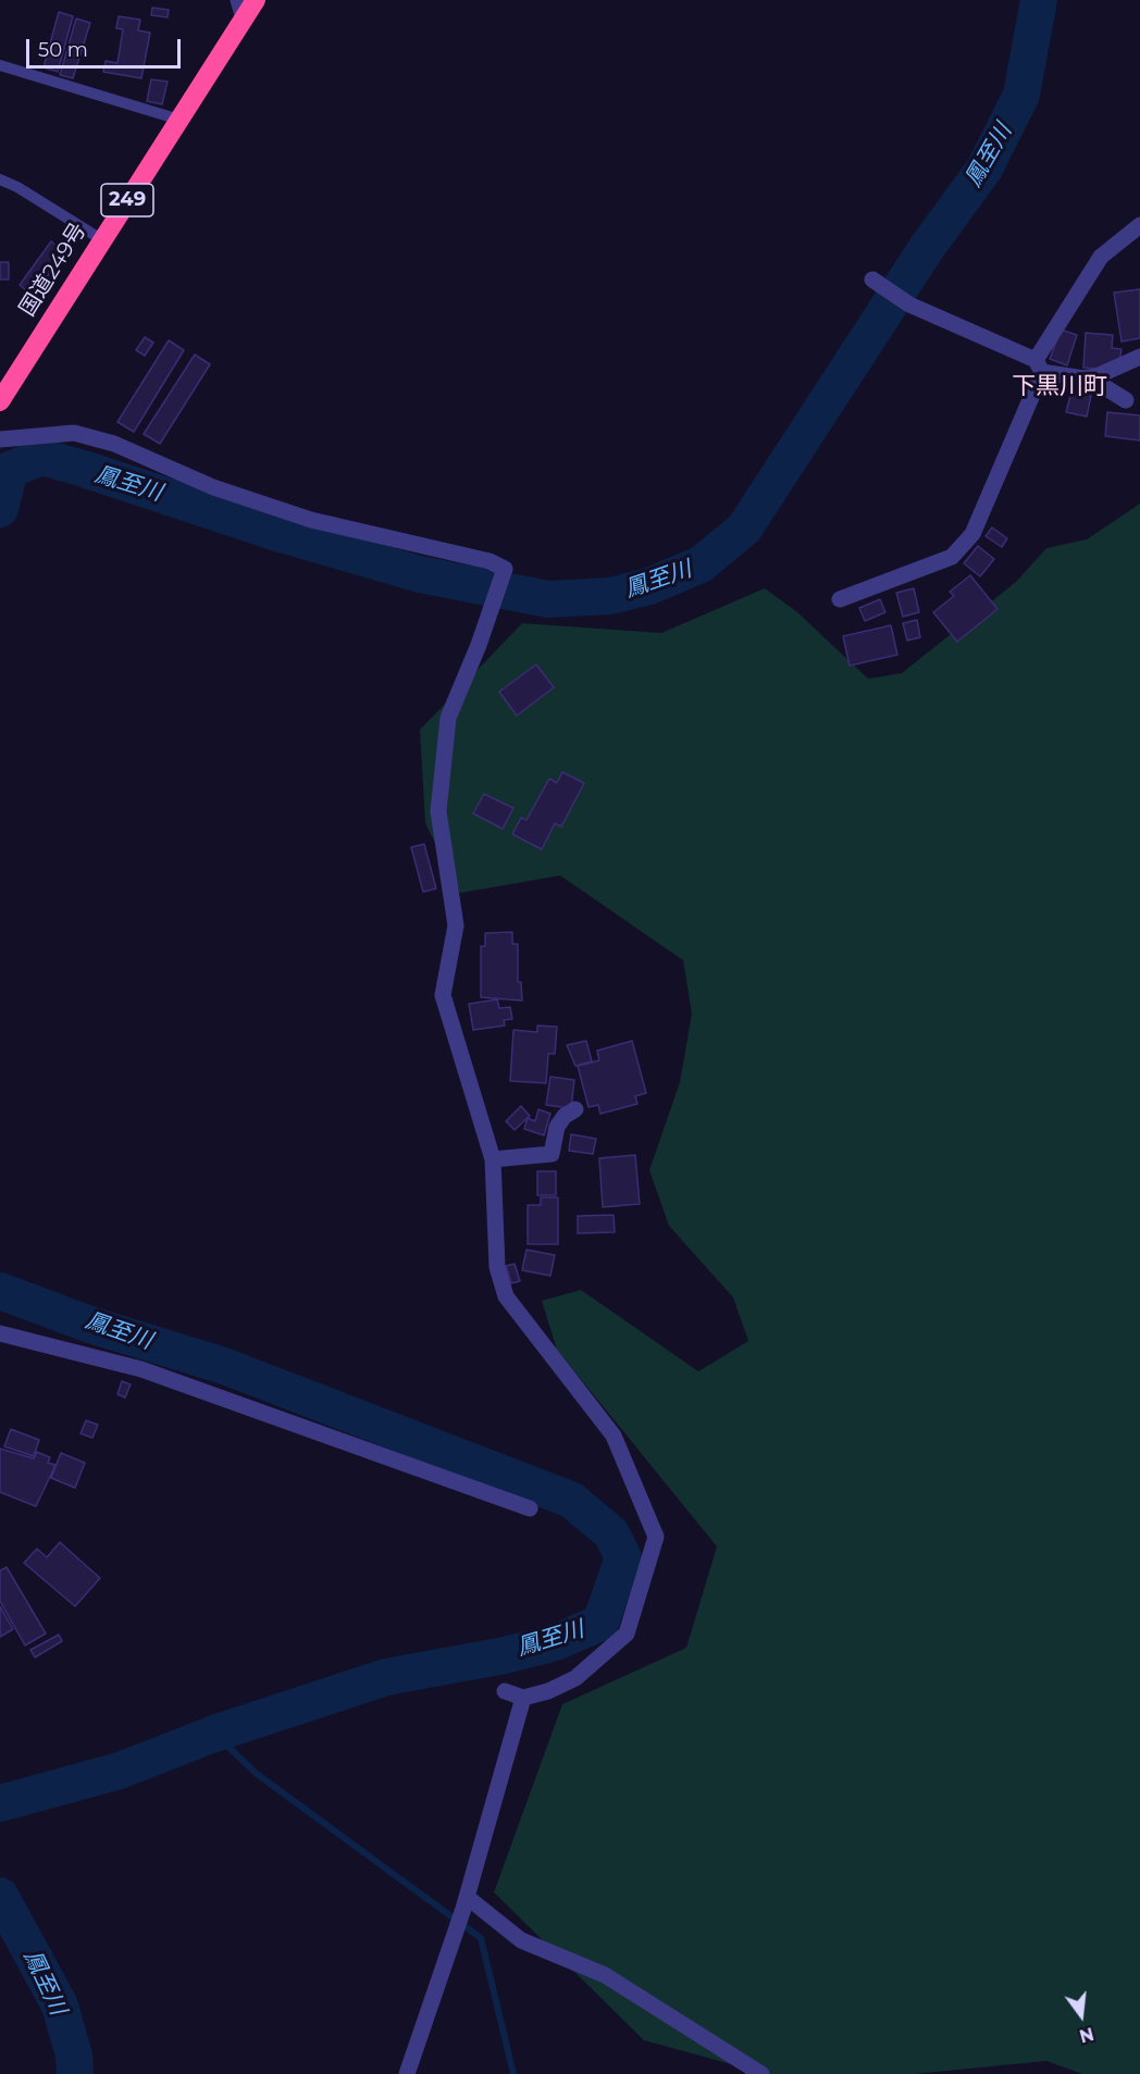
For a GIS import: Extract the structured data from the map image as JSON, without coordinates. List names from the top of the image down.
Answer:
{
  "streets": {
    "highway": ["249", "国道249号"]
  },
  "districts": ["下黒川町"],
  "water": ["鳳至川"],
  "scale_bar": "50 m",
  "north": "bottom"
}
